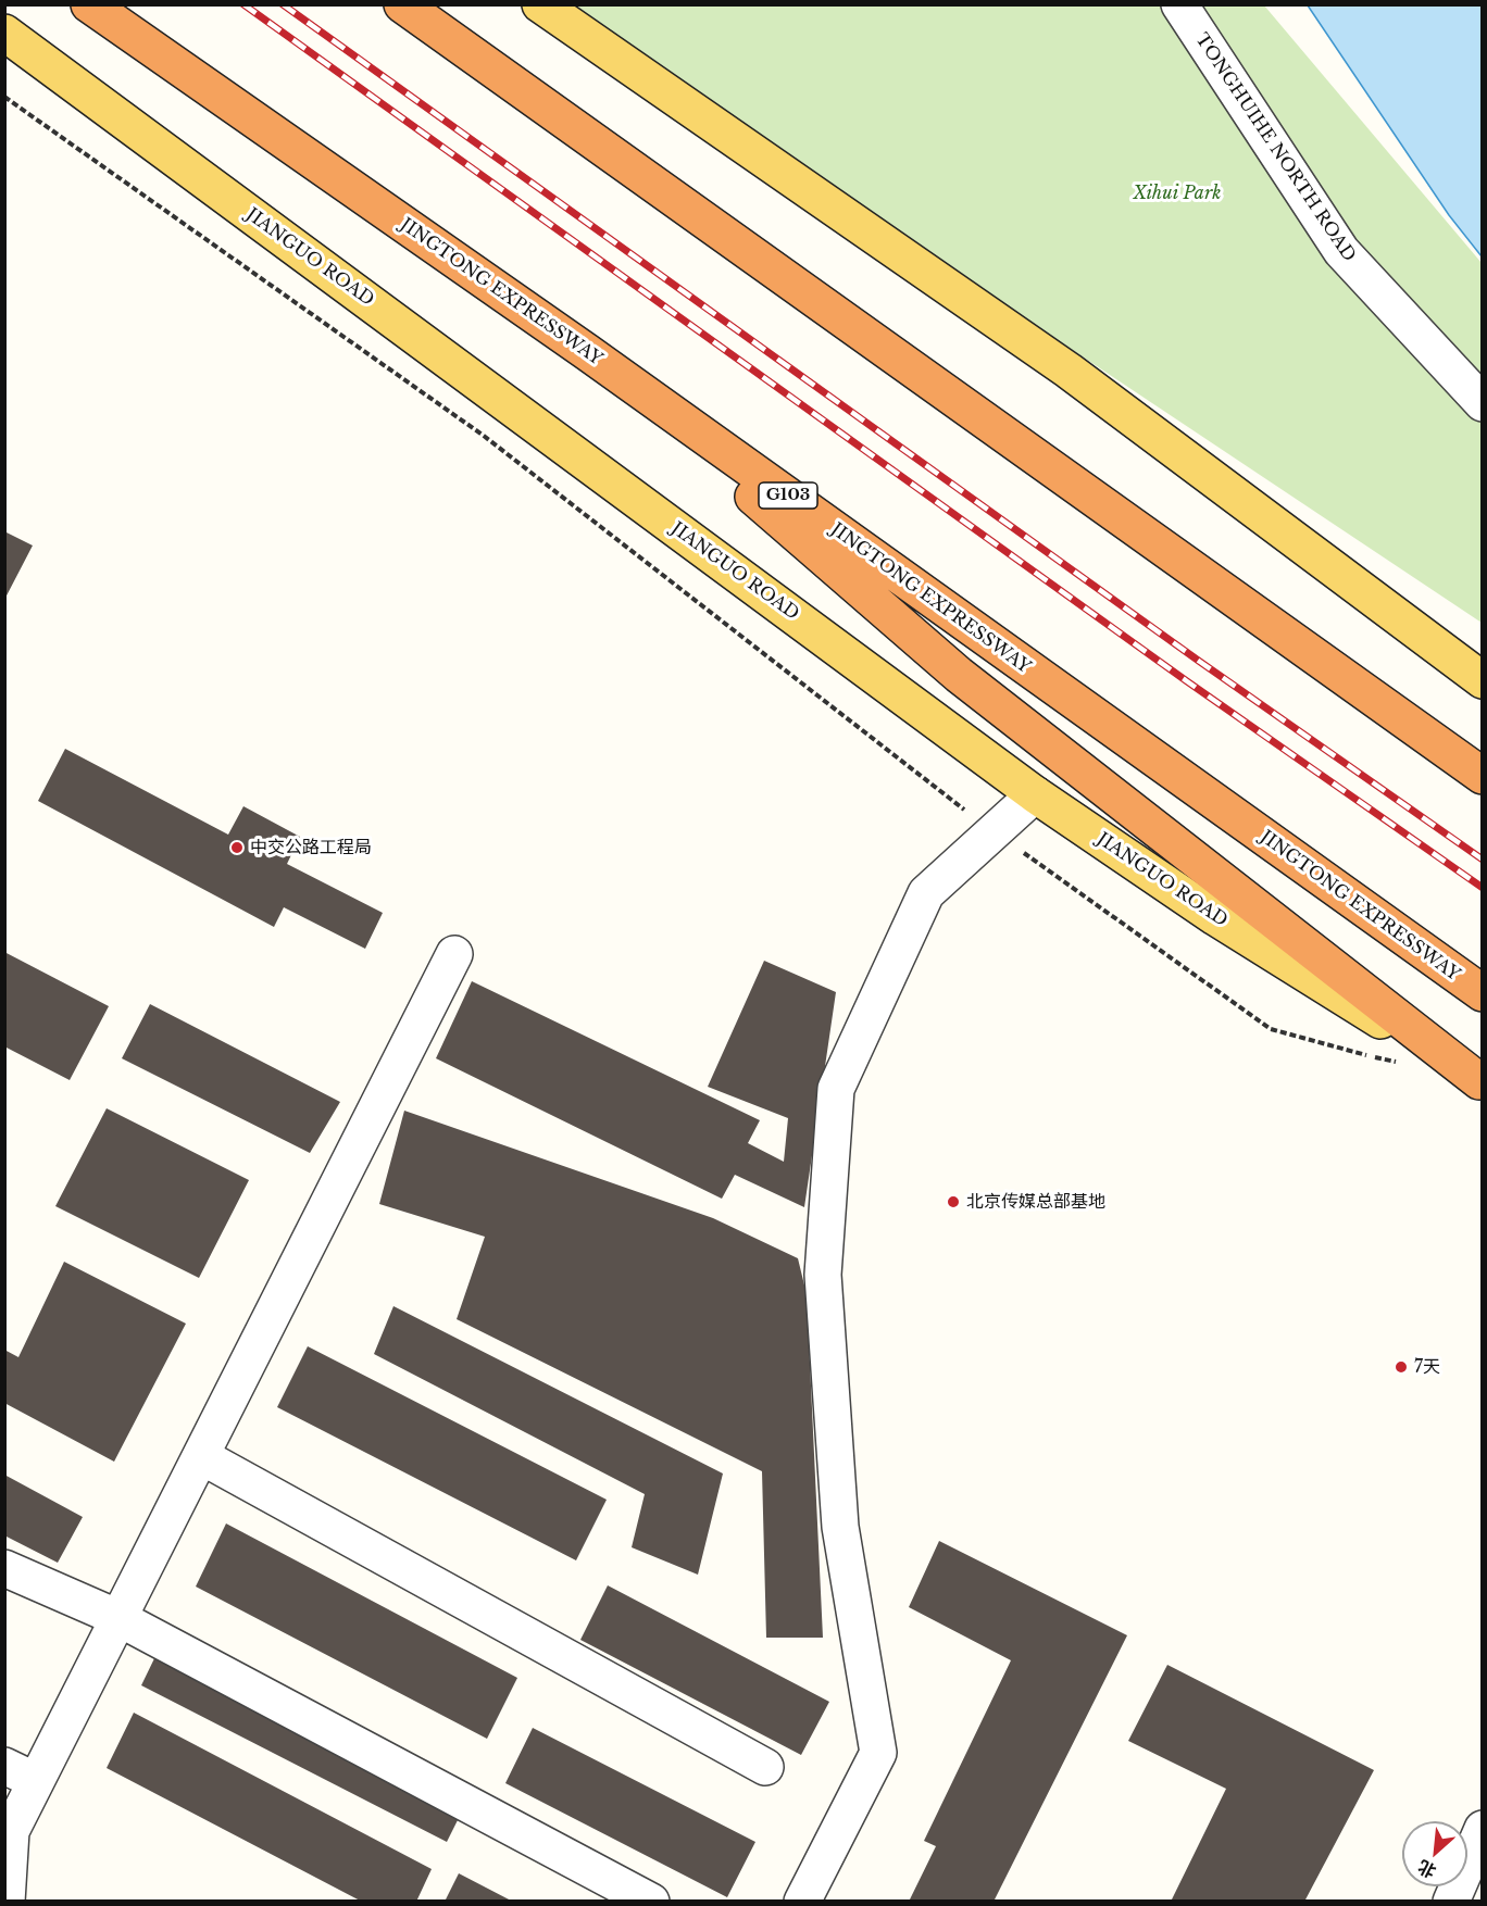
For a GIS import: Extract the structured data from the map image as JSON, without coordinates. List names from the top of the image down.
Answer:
{
  "streets": {
    "highway": ["JINGTONG EXPRESSWAY", "G103"],
    "main road": ["JIANGUO ROAD"],
    "street": ["TONGHUIHE NORTH ROAD"]
  },
  "parks": ["Xihui Park"],
  "places": ["中交公路工程局", "北京传媒总部基地", "7天"],
  "north": "bottom left"
}
